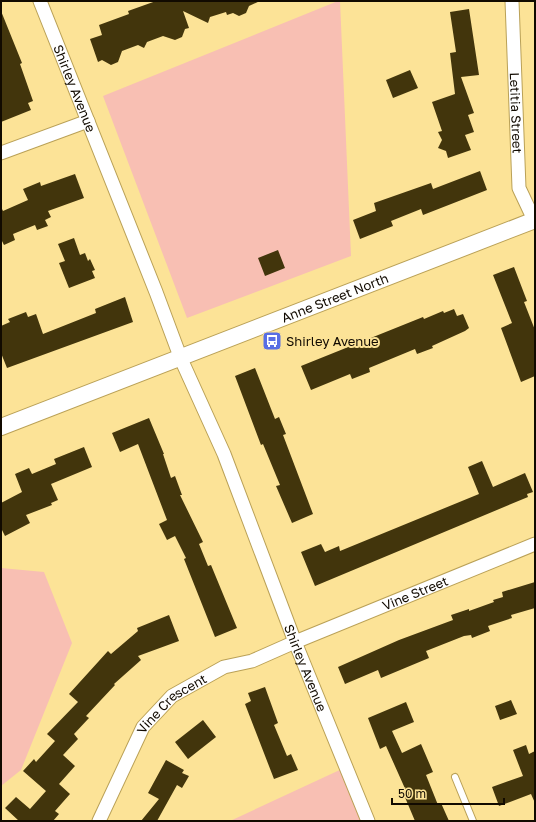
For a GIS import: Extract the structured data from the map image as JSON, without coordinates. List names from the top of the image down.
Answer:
{
  "streets": {
    "street": [
      "Shirley Avenue",
      "Letitia Street",
      "Anne Street North",
      "Vine Street",
      "Vine Crescent"
    ]
  },
  "crossings": [
    ["Shirley Avenue", "Anne Street North"],
    ["Shirley Avenue", "Vine Street"],
    ["Shirley Avenue", "Vine Crescent"],
    ["Letitia Street", "Anne Street North"],
    ["Vine Street", "Vine Crescent"]
  ],
  "places": {
    "bus stop": ["Shirley Avenue"]
  },
  "scale_bar": "50 m"
}
